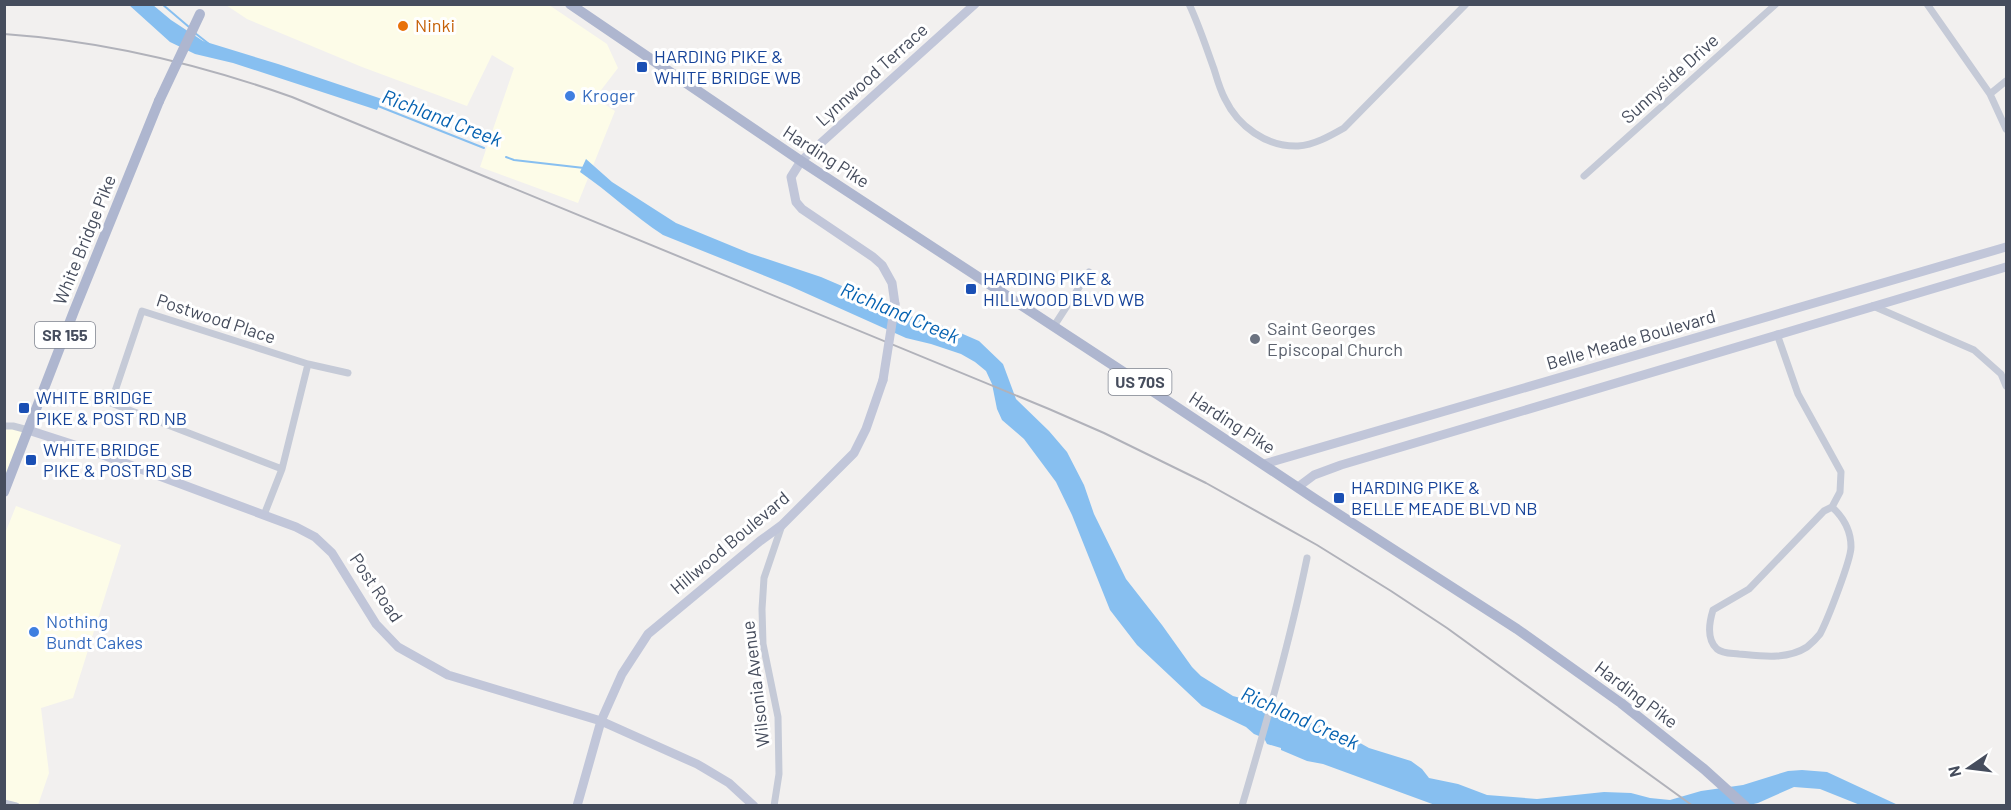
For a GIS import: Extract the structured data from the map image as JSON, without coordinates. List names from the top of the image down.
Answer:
{
  "streets": {
    "main road": [
      "Harding Pike",
      "White Bridge Pike",
      "SR 155",
      "US 70S"
    ],
    "street": [
      "Lynnwood Terrace",
      "Sunnyside Drive",
      "Postwood Place",
      "Belle Meade Boulevard",
      "Hillwood Boulevard",
      "Post Road",
      "Wilsonia Avenue"
    ]
  },
  "crossings": [
    ["Lynnwood Terrace", "Harding Pike"],
    ["Lynnwood Terrace", "Hillwood Boulevard"],
    ["Harding Pike", "Belle Meade Boulevard"],
    ["Harding Pike", "Hillwood Boulevard"],
    ["White Bridge Pike", "Post Road"],
    ["Hillwood Boulevard", "Post Road"],
    ["Hillwood Boulevard", "Wilsonia Avenue"]
  ],
  "water": ["Richland Creek"],
  "places": {
    "other": [
      "Ninki",
      "Kroger",
      "Saint Georges Episcopal Church",
      "Nothing Bundt Cakes"
    ],
    "transit": [
      "HARDING PIKE & WHITE BRIDGE WB",
      "HARDING PIKE & HILLWOOD BLVD WB",
      "WHITE BRIDGE PIKE & POST RD NB",
      "WHITE BRIDGE PIKE & POST RD SB",
      "HARDING PIKE & BELLE MEADE BLVD NB"
    ]
  },
  "north": "left"
}
